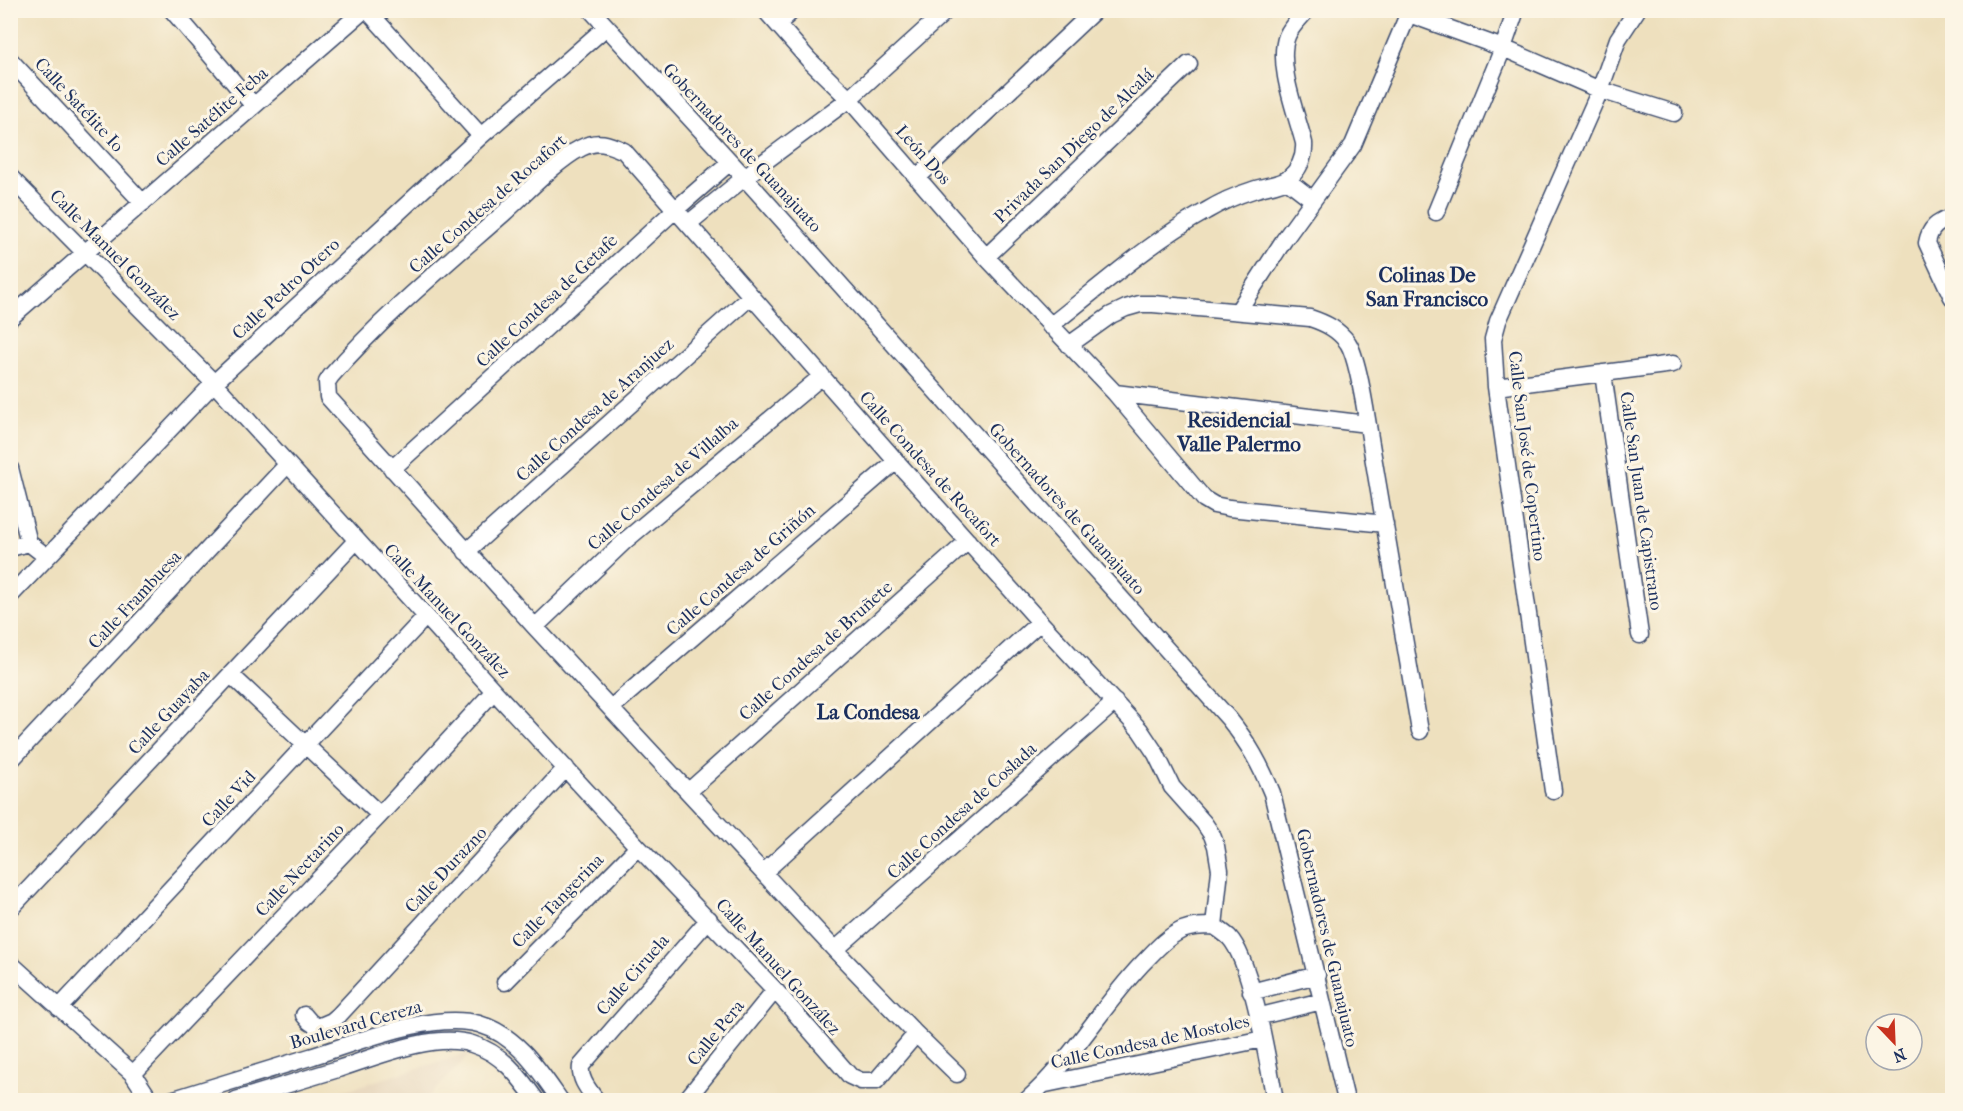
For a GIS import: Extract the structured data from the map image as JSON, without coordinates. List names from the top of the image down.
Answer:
{
  "streets": {
    "street": [
      "Calle Satélite Io",
      "Calle Satélite Feba",
      "Privada San Diego de Alcalá",
      "Gobernadores de Guanajuato",
      "León Dos",
      "Calle Condesa de Rocafort",
      "Calle Manuel González",
      "Calle Pedro Otero",
      "Calle Condesa de Getafe",
      "Calle Condesa de Aranjuez",
      "Calle San José de Copertino",
      "Calle Condesa de Villalba",
      "Calle San Juan de Capistrano",
      "Calle Condesa de Griñón",
      "Calle Frambuesa",
      "Calle Condesa de Bruñete",
      "Calle Guayaba",
      "Calle Vid",
      "Calle Condesa de Coslada",
      "Calle Nectarino",
      "Calle Durazno",
      "Calle Tangerina",
      "Calle Ciruela",
      "Boulevard Cereza",
      "Calle Pera",
      "Calle Condesa de Mostoles"
    ]
  },
  "crossings": [
    ["Calle Satélite Io", "Calle Satélite Feba"],
    ["Calle Satélite Feba", "Calle Manuel González"],
    ["Privada San Diego de Alcalá", "León Dos"],
    ["Gobernadores de Guanajuato", "Calle Pedro Otero"],
    ["Gobernadores de Guanajuato", "Calle Condesa de Getafe"],
    ["Calle Condesa de Rocafort", "Calle Manuel González"],
    ["Calle Condesa de Rocafort", "Calle Condesa de Getafe"],
    ["Calle Condesa de Rocafort", "Calle Condesa de Aranjuez"],
    ["Calle Condesa de Rocafort", "Calle Condesa de Villalba"],
    ["Calle Condesa de Rocafort", "Calle Condesa de Griñón"],
    ["Calle Condesa de Rocafort", "Calle Condesa de Bruñete"],
    ["Calle Condesa de Rocafort", "Calle Condesa de Coslada"],
    ["Calle Manuel González", "Calle Pedro Otero"],
    ["Calle Manuel González", "Calle Frambuesa"],
    ["Calle Manuel González", "Calle Guayaba"],
    ["Calle Manuel González", "Calle Vid"],
    ["Calle Manuel González", "Calle Nectarino"],
    ["Calle Manuel González", "Calle Durazno"],
    ["Calle Manuel González", "Calle Tangerina"],
    ["Calle Manuel González", "Calle Ciruela"],
    ["Calle Manuel González", "Calle Pera"]
  ],
  "districts": ["Colinas De San Francisco", "Residencial Valle Palermo", "La Condesa"],
  "north": "bottom right"
}
